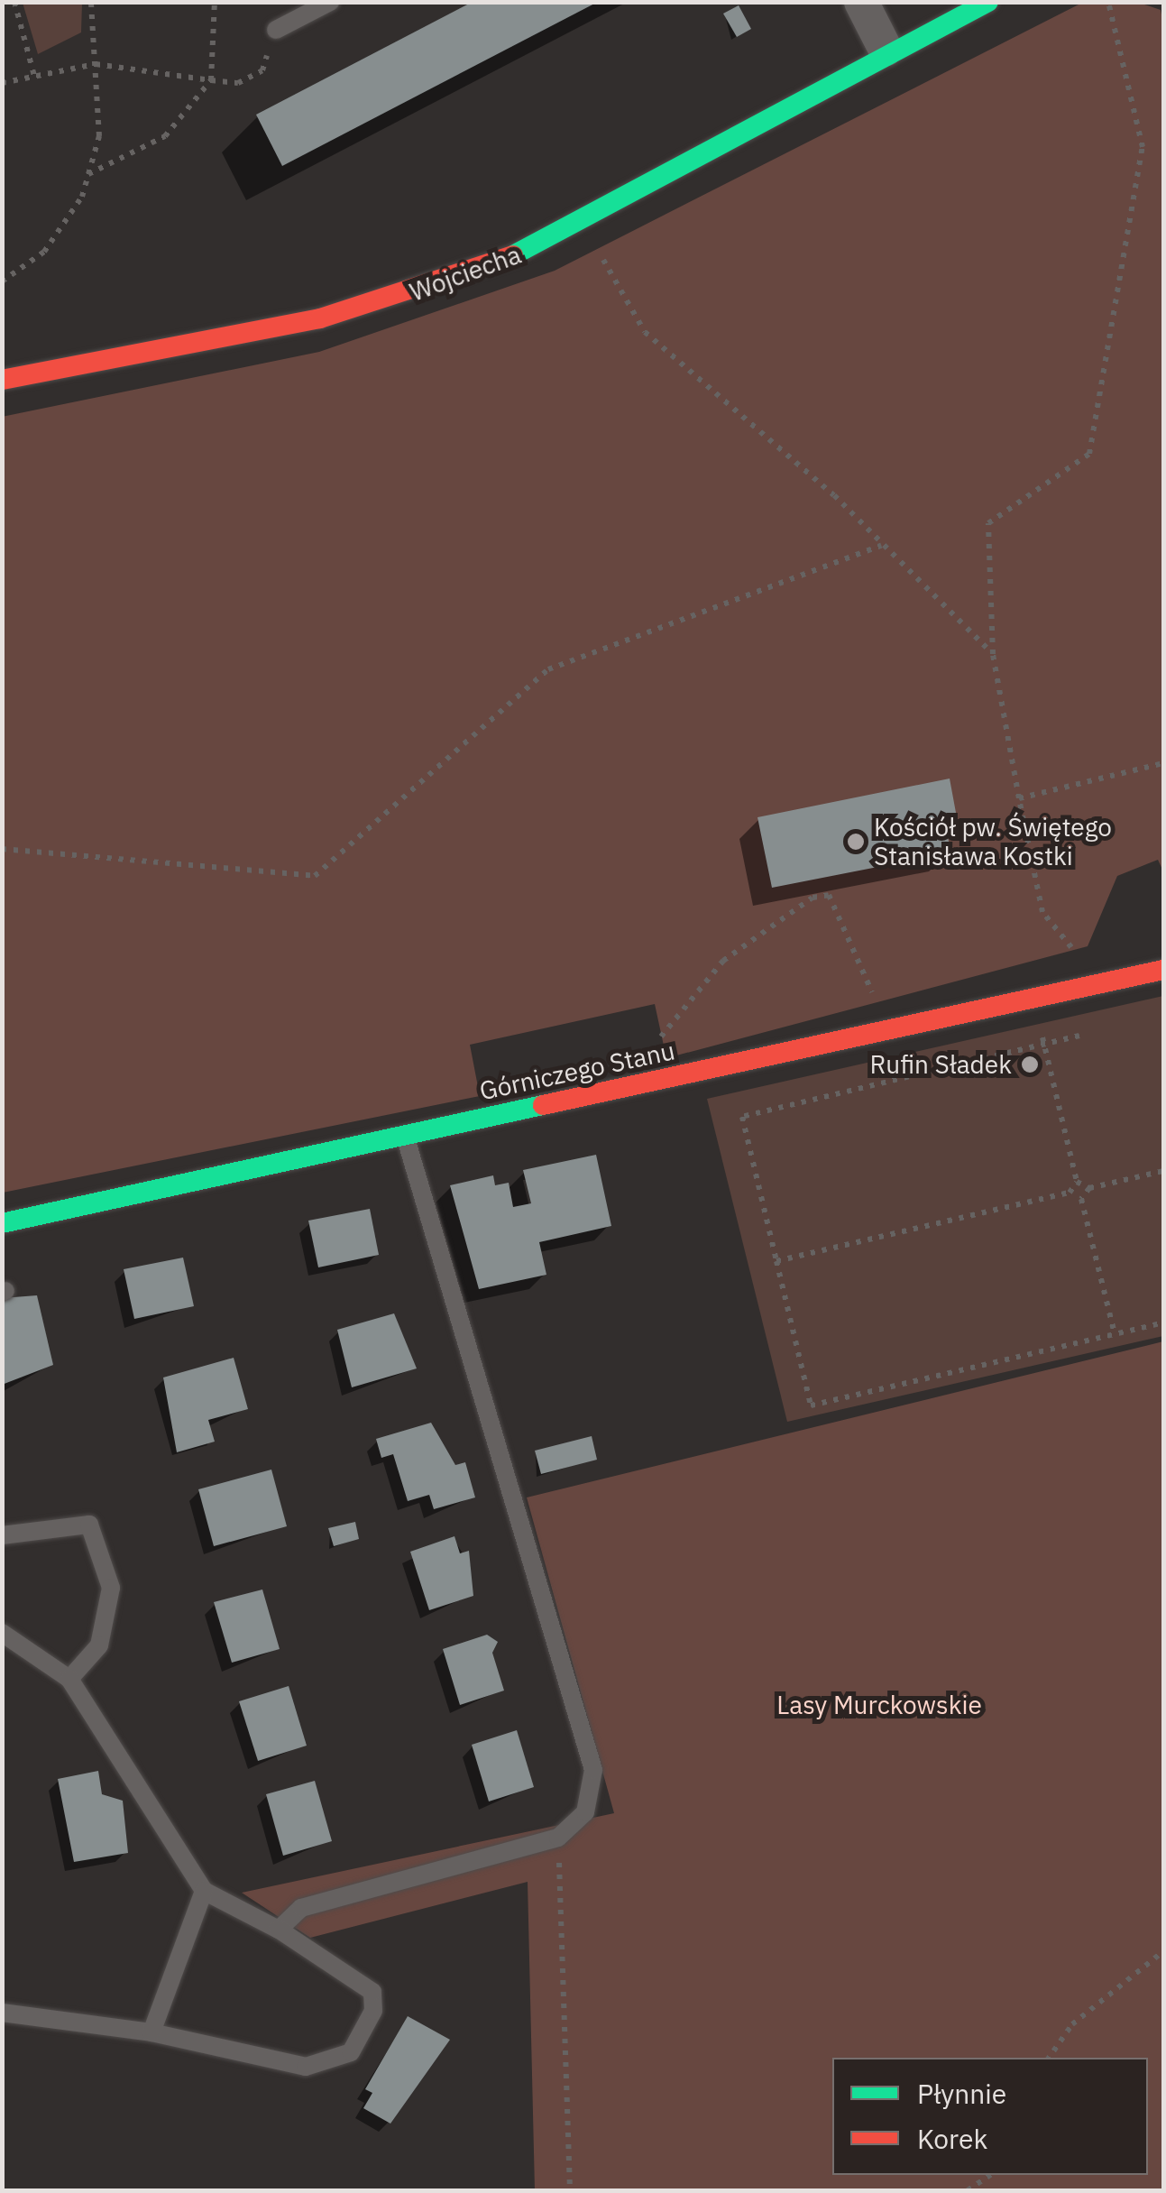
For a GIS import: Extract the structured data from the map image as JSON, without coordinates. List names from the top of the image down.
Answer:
{
  "streets": {
    "street": ["Wojciecha", "Górniczego Stanu"]
  },
  "parks": ["Lasy Murckowskie"],
  "places": ["Kościół pw. Świętego Stanisława Kostki", "Rufin Sładek"],
  "legend": ["Płynnie", "Korek"]
}
